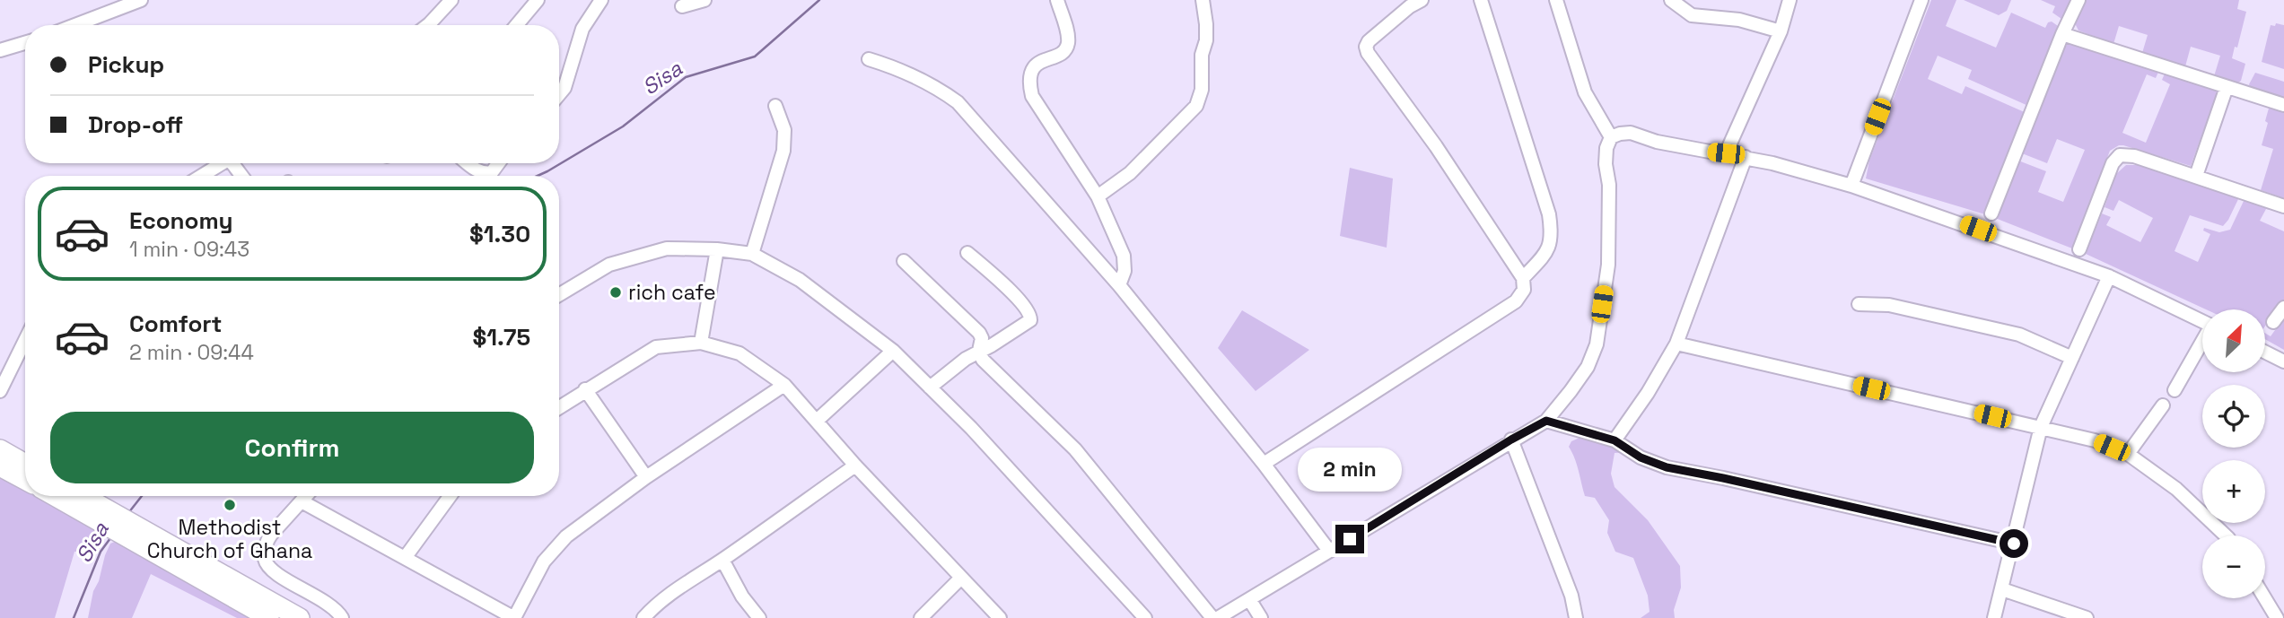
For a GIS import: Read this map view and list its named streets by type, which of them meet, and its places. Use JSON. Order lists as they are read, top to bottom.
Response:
{
  "water": ["Sisa"],
  "places": ["rich cafe", "Methodist Church of Ghana"],
  "north": "top right",
  "page": {
    "banner": ["Pickup", "Drop-off"],
    "list": [
      {
        "name": "Economy",
        "note": "1 min · 09:43",
        "value": "$1.30"
      },
      {
        "name": "Comfort",
        "note": "2 min · 09:44",
        "value": "$1.75"
      }
    ],
    "map_buttons": ["+", "−"],
    "buttons": "Confirm",
    "bubble": "2 min"
  }
}
